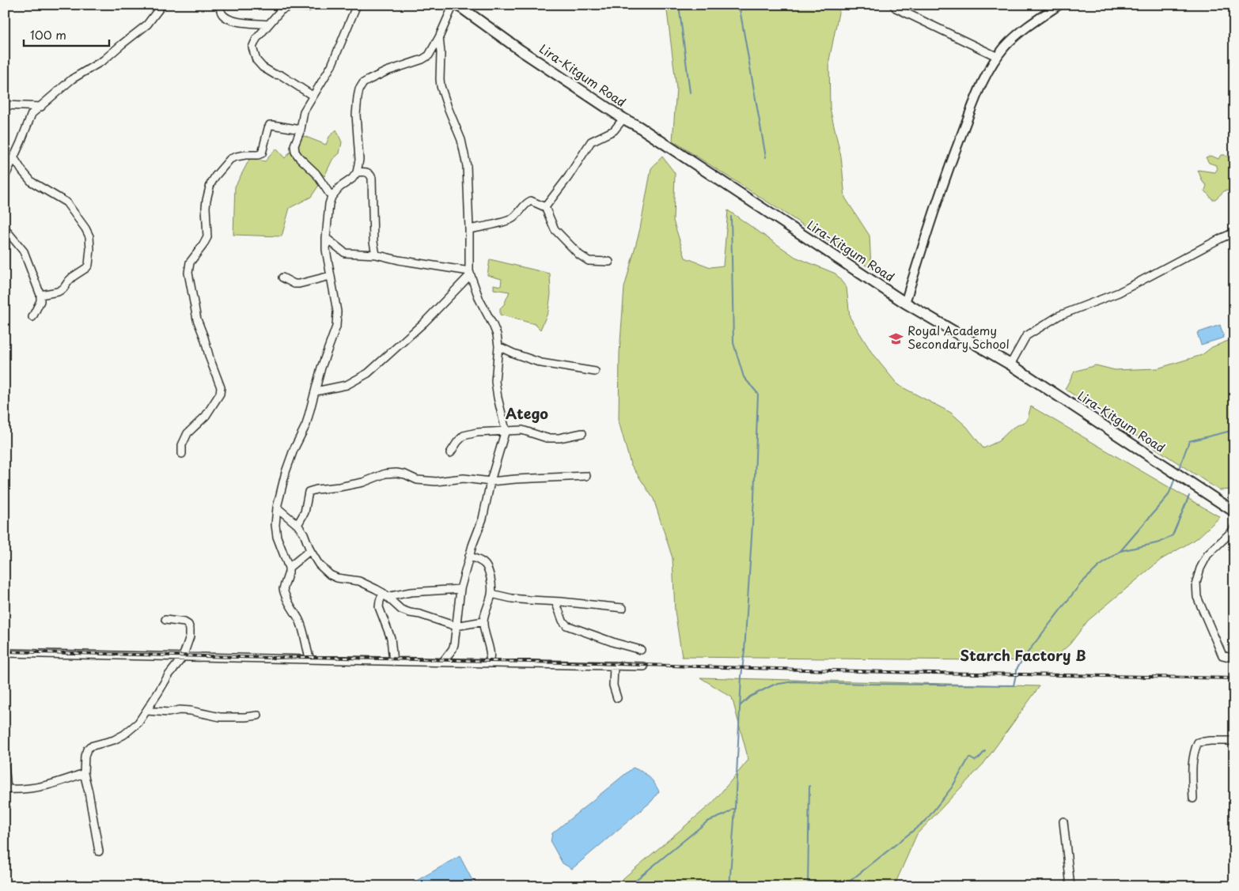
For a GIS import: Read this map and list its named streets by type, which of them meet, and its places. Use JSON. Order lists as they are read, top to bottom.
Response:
{
  "streets": {
    "main road": ["Lira-Kitgum Road"]
  },
  "districts": ["Atego", "Starch Factory B"],
  "places": {
    "school or university": ["Royal Academy Secondary School"]
  },
  "scale_bar": "100 m"
}
